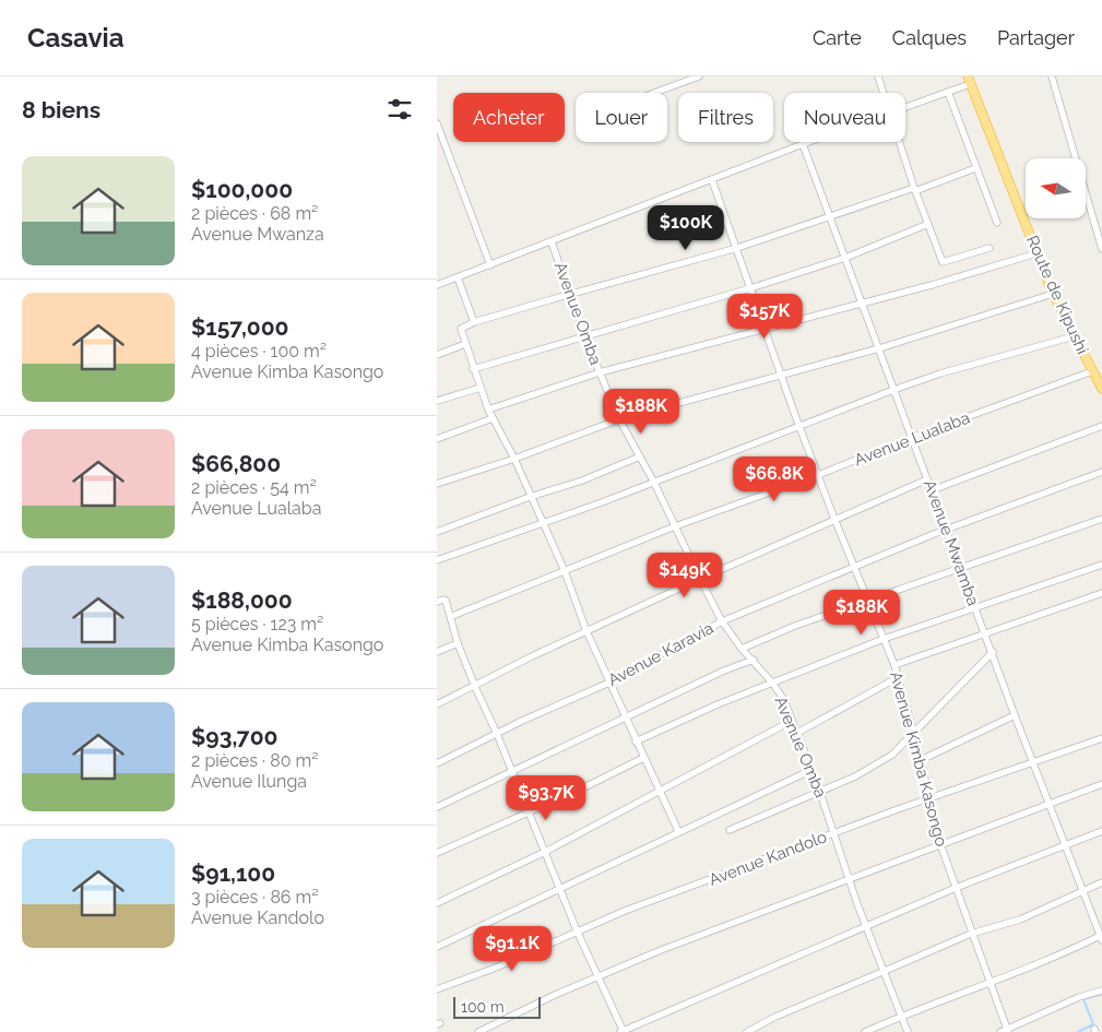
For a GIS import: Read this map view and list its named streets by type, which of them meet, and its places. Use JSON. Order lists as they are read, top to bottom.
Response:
{
  "streets": {
    "highway": ["Route de Kipushi"],
    "street": [
      "Avenue Omba",
      "Avenue Lualaba",
      "Avenue Mwamba",
      "Avenue Karavia",
      "Avenue Kimba Kasongo",
      "Avenue Kandolo"
    ]
  },
  "crossings": [
    ["Route de Kipushi", "Avenue Lualaba"],
    ["Avenue Omba", "Avenue Lualaba"],
    ["Avenue Omba", "Avenue Karavia"],
    ["Avenue Omba", "Avenue Kandolo"],
    ["Avenue Lualaba", "Avenue Mwamba"],
    ["Avenue Lualaba", "Avenue Kimba Kasongo"],
    ["Avenue Mwamba", "Avenue Karavia"],
    ["Avenue Mwamba", "Avenue Kandolo"],
    ["Avenue Karavia", "Avenue Kimba Kasongo"],
    ["Avenue Kimba Kasongo", "Avenue Kandolo"]
  ],
  "scale_bar": "100 m",
  "north": "left",
  "page": {
    "header": "Casavia",
    "nav": ["Carte", "Calques", "Partager"],
    "heading": "8 biens",
    "chip": [
      "Acheter",
      "Louer",
      "Filtres",
      "Nouveau"
    ],
    "list": [
      {
        "name": "$100,000",
        "note": "2 pièces · 68 m² · Avenue Mwanza"
      },
      {
        "name": "$157,000",
        "note": "4 pièces · 100 m² · Avenue Kimba Kasongo"
      },
      {
        "name": "$66,800",
        "note": "2 pièces · 54 m² · Avenue Lualaba"
      },
      {
        "name": "$188,000",
        "note": "5 pièces · 123 m² · Avenue Kimba Kasongo"
      },
      {
        "name": "$93,700",
        "note": "2 pièces · 80 m² · Avenue Ilunga"
      },
      {
        "name": "$91,100",
        "note": "3 pièces · 86 m² · Avenue Kandolo"
      }
    ],
    "price": [
      "$100K",
      "$157K",
      "$188K",
      "$66.8K",
      "$149K",
      "$188K",
      "$93.7K",
      "$91.1K"
    ],
    "scale": "100 m"
  }
}
